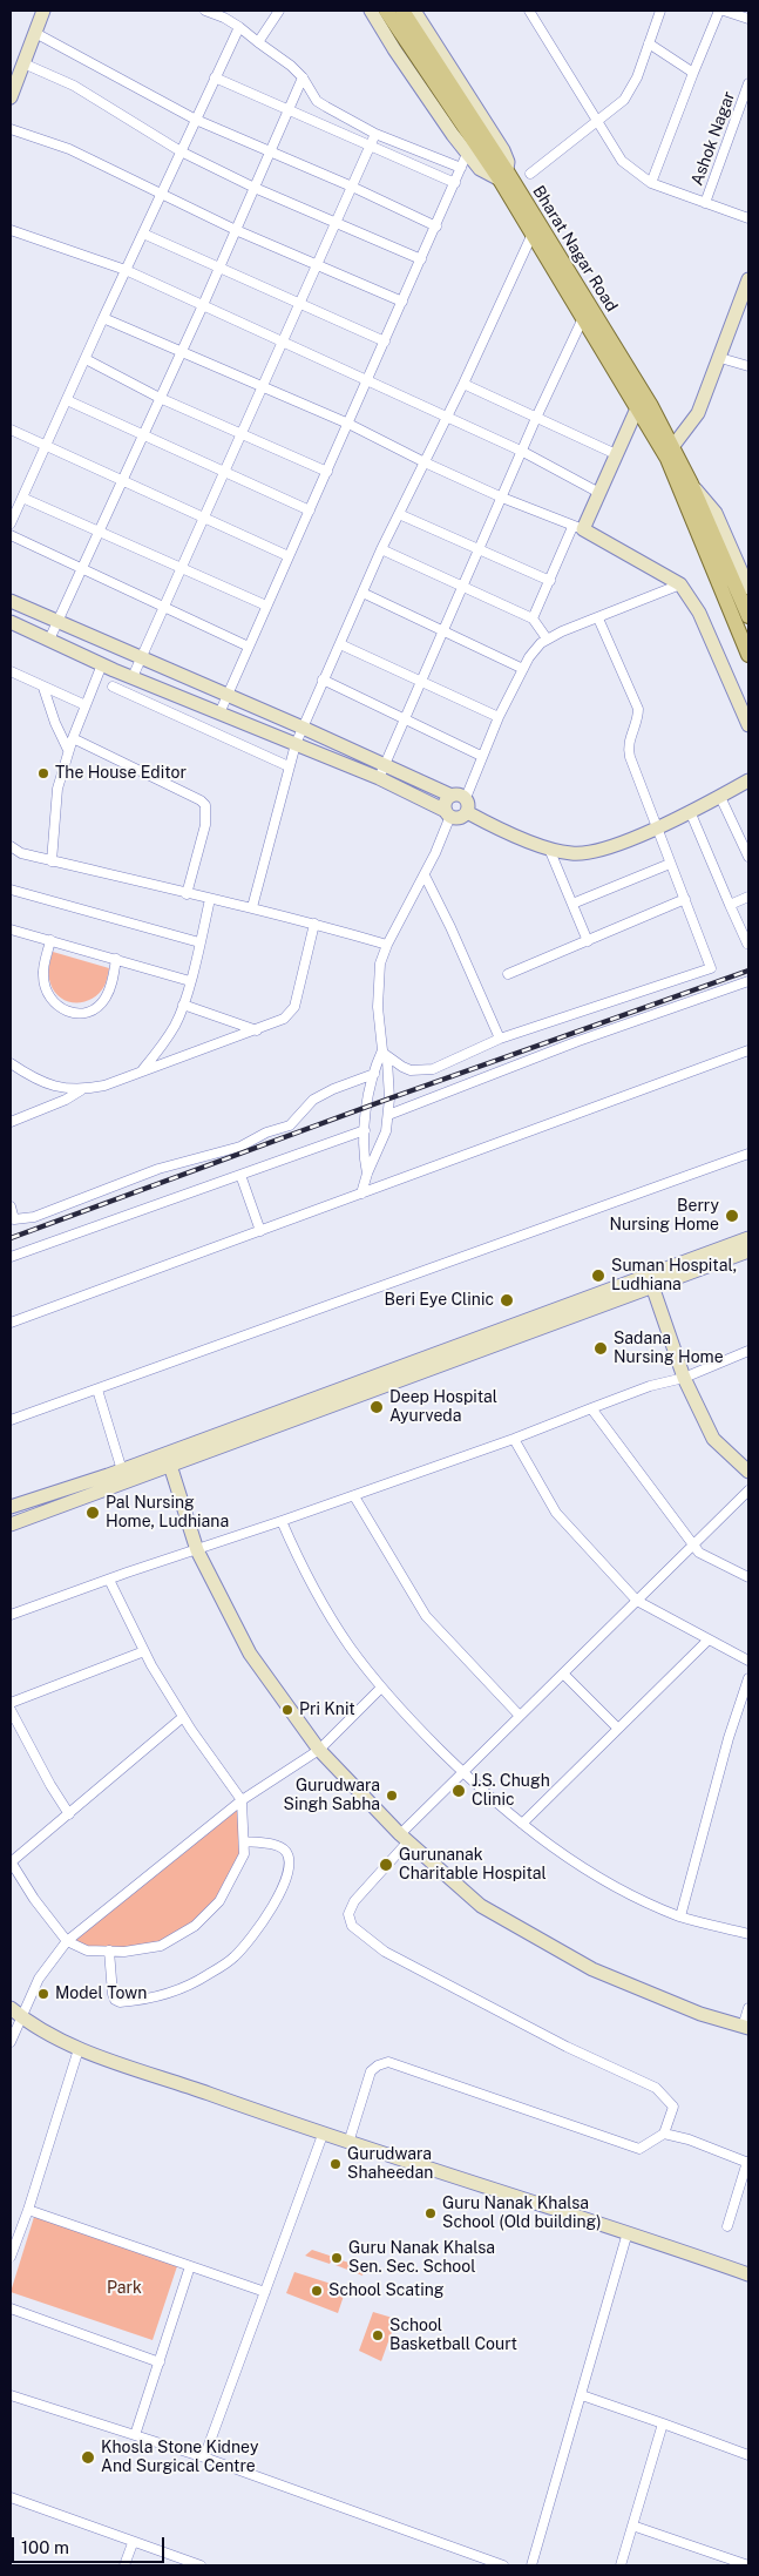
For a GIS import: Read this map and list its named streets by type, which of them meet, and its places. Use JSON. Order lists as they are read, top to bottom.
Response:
{
  "streets": {
    "main road": ["Bharat Nagar Road"],
    "street": ["Ashok Nagar"]
  },
  "parks": ["Park"],
  "places": [
    "The House Editor",
    "Berry Nursing Home",
    "Suman Hospital, Ludhiana",
    "Beri Eye Clinic",
    "Sadana Nursing Home",
    "Deep Hospital Ayurveda",
    "Pal Nursing Home, Ludhiana",
    "Pri Knit",
    "J.S. Chugh Clinic",
    "Gurudwara Singh Sabha",
    "Gurunanak Charitable Hospital",
    "Model Town",
    "Gurudwara Shaheedan",
    "Guru Nanak Khalsa School (Old building)",
    "Guru Nanak Khalsa Sen. Sec. School",
    "School Scating",
    "School Basketball Court",
    "Khosla Stone Kidney And Surgical Centre"
  ],
  "scale_bar": "100 m"
}
